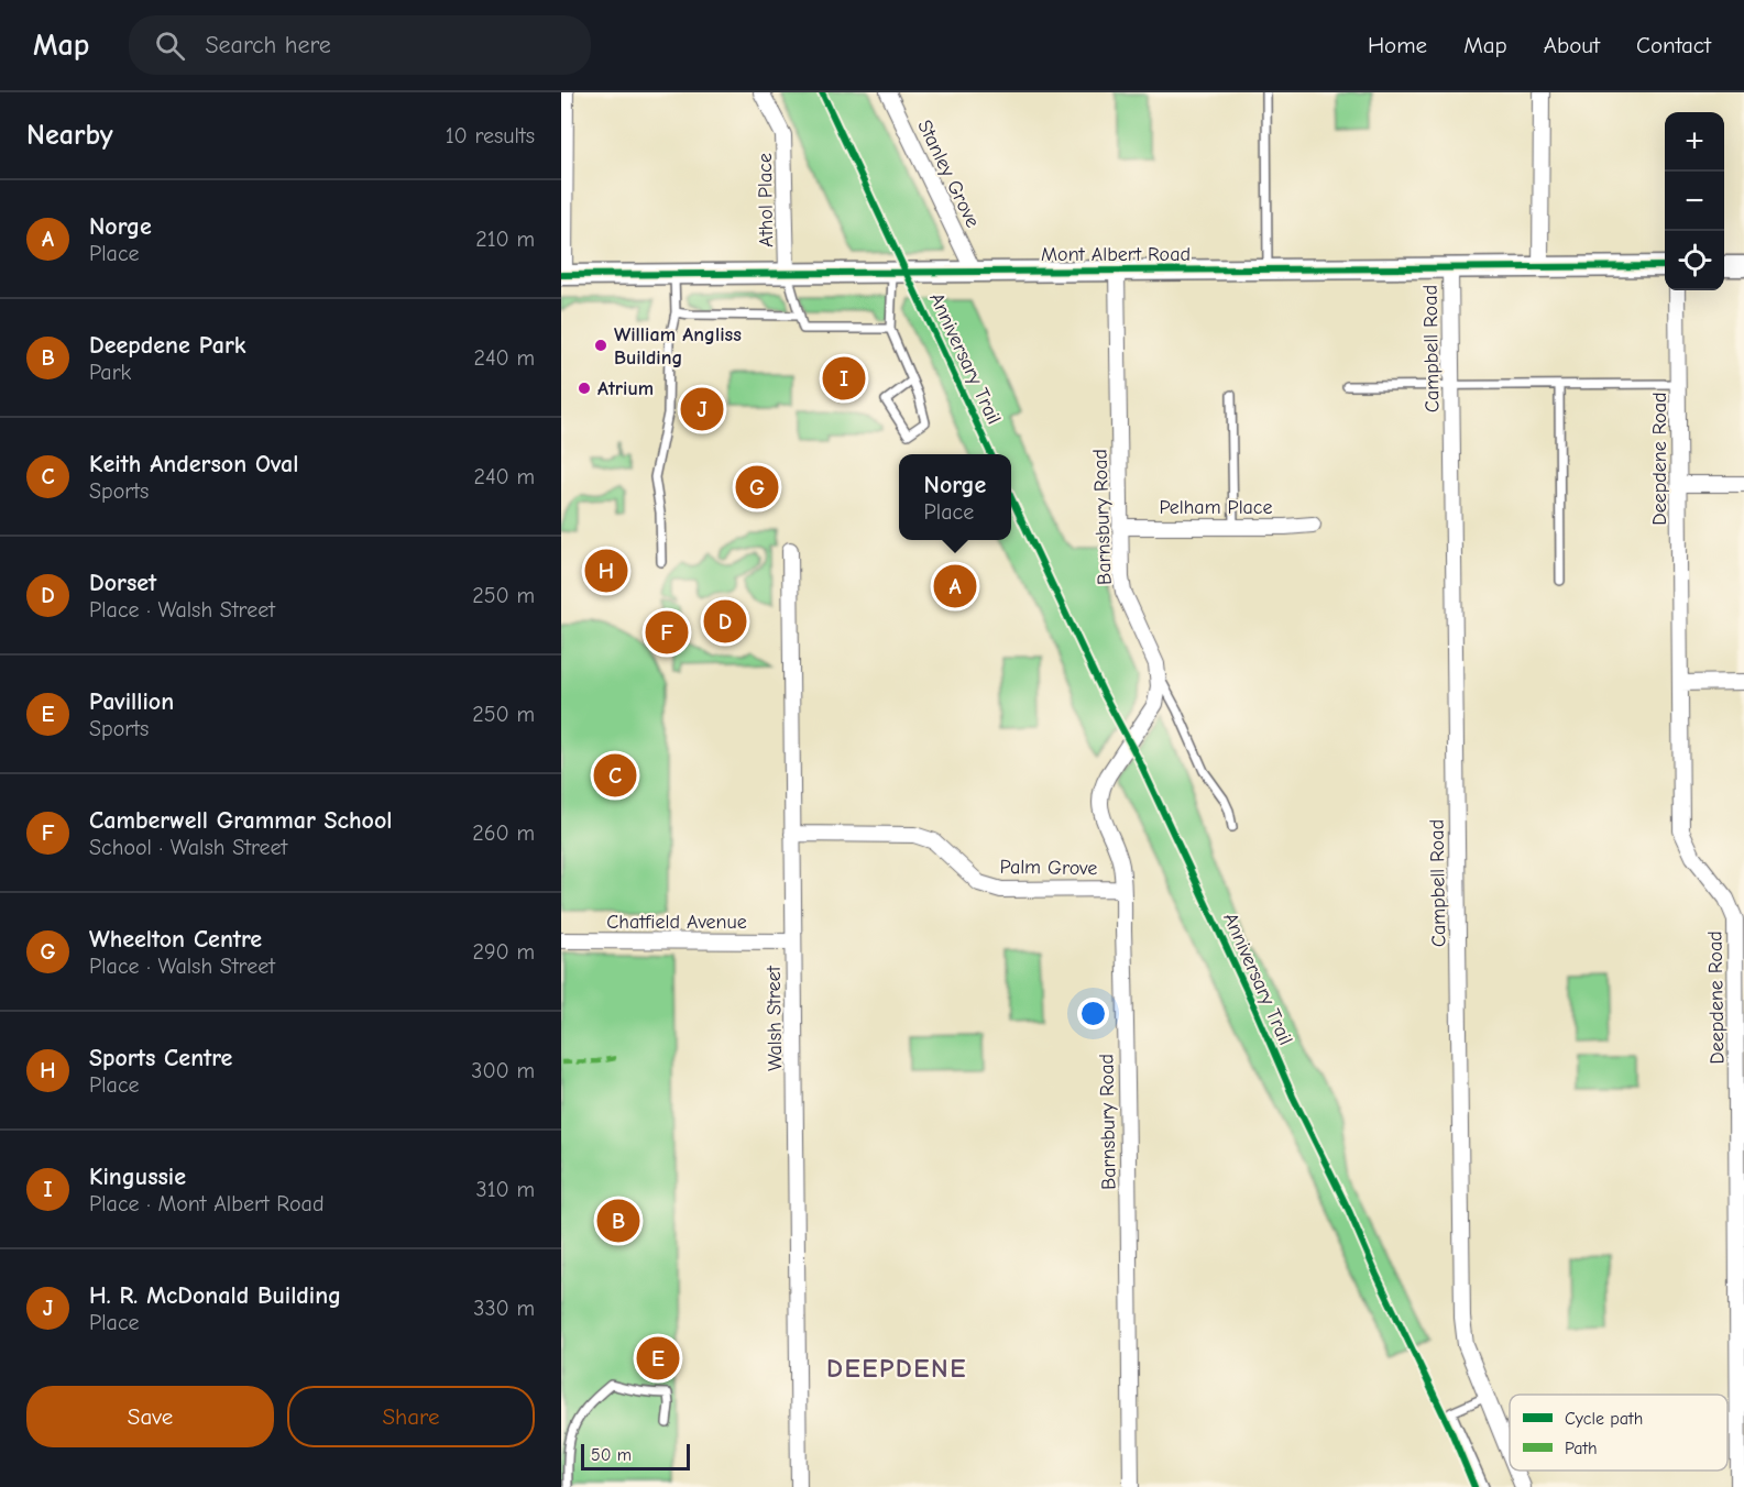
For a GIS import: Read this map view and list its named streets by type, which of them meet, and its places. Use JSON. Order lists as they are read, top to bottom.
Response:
{
  "streets": {
    "main road": ["Mont Albert Road"],
    "street": [
      "Stanley Grove",
      "Athol Place",
      "Campbell Road",
      "Deepdene Road",
      "Pelham Place",
      "Barnsbury Road",
      "Palm Grove",
      "Chatfield Avenue",
      "Walsh Street"
    ],
    "cycle path": ["Anniversary Trail"]
  },
  "crossings": [
    ["Stanley Grove", "Mont Albert Road"],
    ["Athol Place", "Mont Albert Road"],
    ["Mont Albert Road", "Campbell Road"],
    ["Mont Albert Road", "Barnsbury Road"],
    ["Pelham Place", "Barnsbury Road"],
    ["Barnsbury Road", "Palm Grove"],
    ["Palm Grove", "Walsh Street"],
    ["Chatfield Avenue", "Walsh Street"]
  ],
  "districts": ["DEEPDENE"],
  "places": ["William Angliss Building", "Atrium"],
  "legend": ["Cycle path", "Path"],
  "scale_bar": "50 m",
  "page": {
    "header": "Map",
    "search": "Search here",
    "nav": [
      "Home",
      "Map",
      "About",
      "Contact"
    ],
    "heading": ["Nearby", "10 results"],
    "map_buttons": ["+", "−"],
    "list": [
      {
        "mark": "A",
        "name": "Norge",
        "note": "Place",
        "value": "210 m"
      },
      {
        "mark": "B",
        "name": "Deepdene Park",
        "note": "Park",
        "value": "240 m"
      },
      {
        "mark": "C",
        "name": "Keith Anderson Oval",
        "note": "Sports",
        "value": "240 m"
      },
      {
        "mark": "D",
        "name": "Dorset",
        "note": "Place · Walsh Street",
        "value": "250 m"
      },
      {
        "mark": "E",
        "name": "Pavillion",
        "note": "Sports",
        "value": "250 m"
      },
      {
        "mark": "F",
        "name": "Camberwell Grammar School",
        "note": "School · Walsh Street",
        "value": "260 m"
      },
      {
        "mark": "G",
        "name": "Wheelton Centre",
        "note": "Place · Walsh Street",
        "value": "290 m"
      },
      {
        "mark": "H",
        "name": "Sports Centre",
        "note": "Place",
        "value": "300 m"
      },
      {
        "mark": "I",
        "name": "Kingussie",
        "note": "Place · Mont Albert Road",
        "value": "310 m"
      },
      {
        "mark": "J",
        "name": "H. R. McDonald Building",
        "note": "Place",
        "value": "330 m"
      }
    ],
    "pins": [
      "I",
      "J",
      "G",
      "H",
      "A",
      "D",
      "F",
      "C",
      "B",
      "E"
    ],
    "popup": ["Norge", "Place"],
    "buttons": ["Save", "Share"],
    "scale": "50 m"
  }
}
